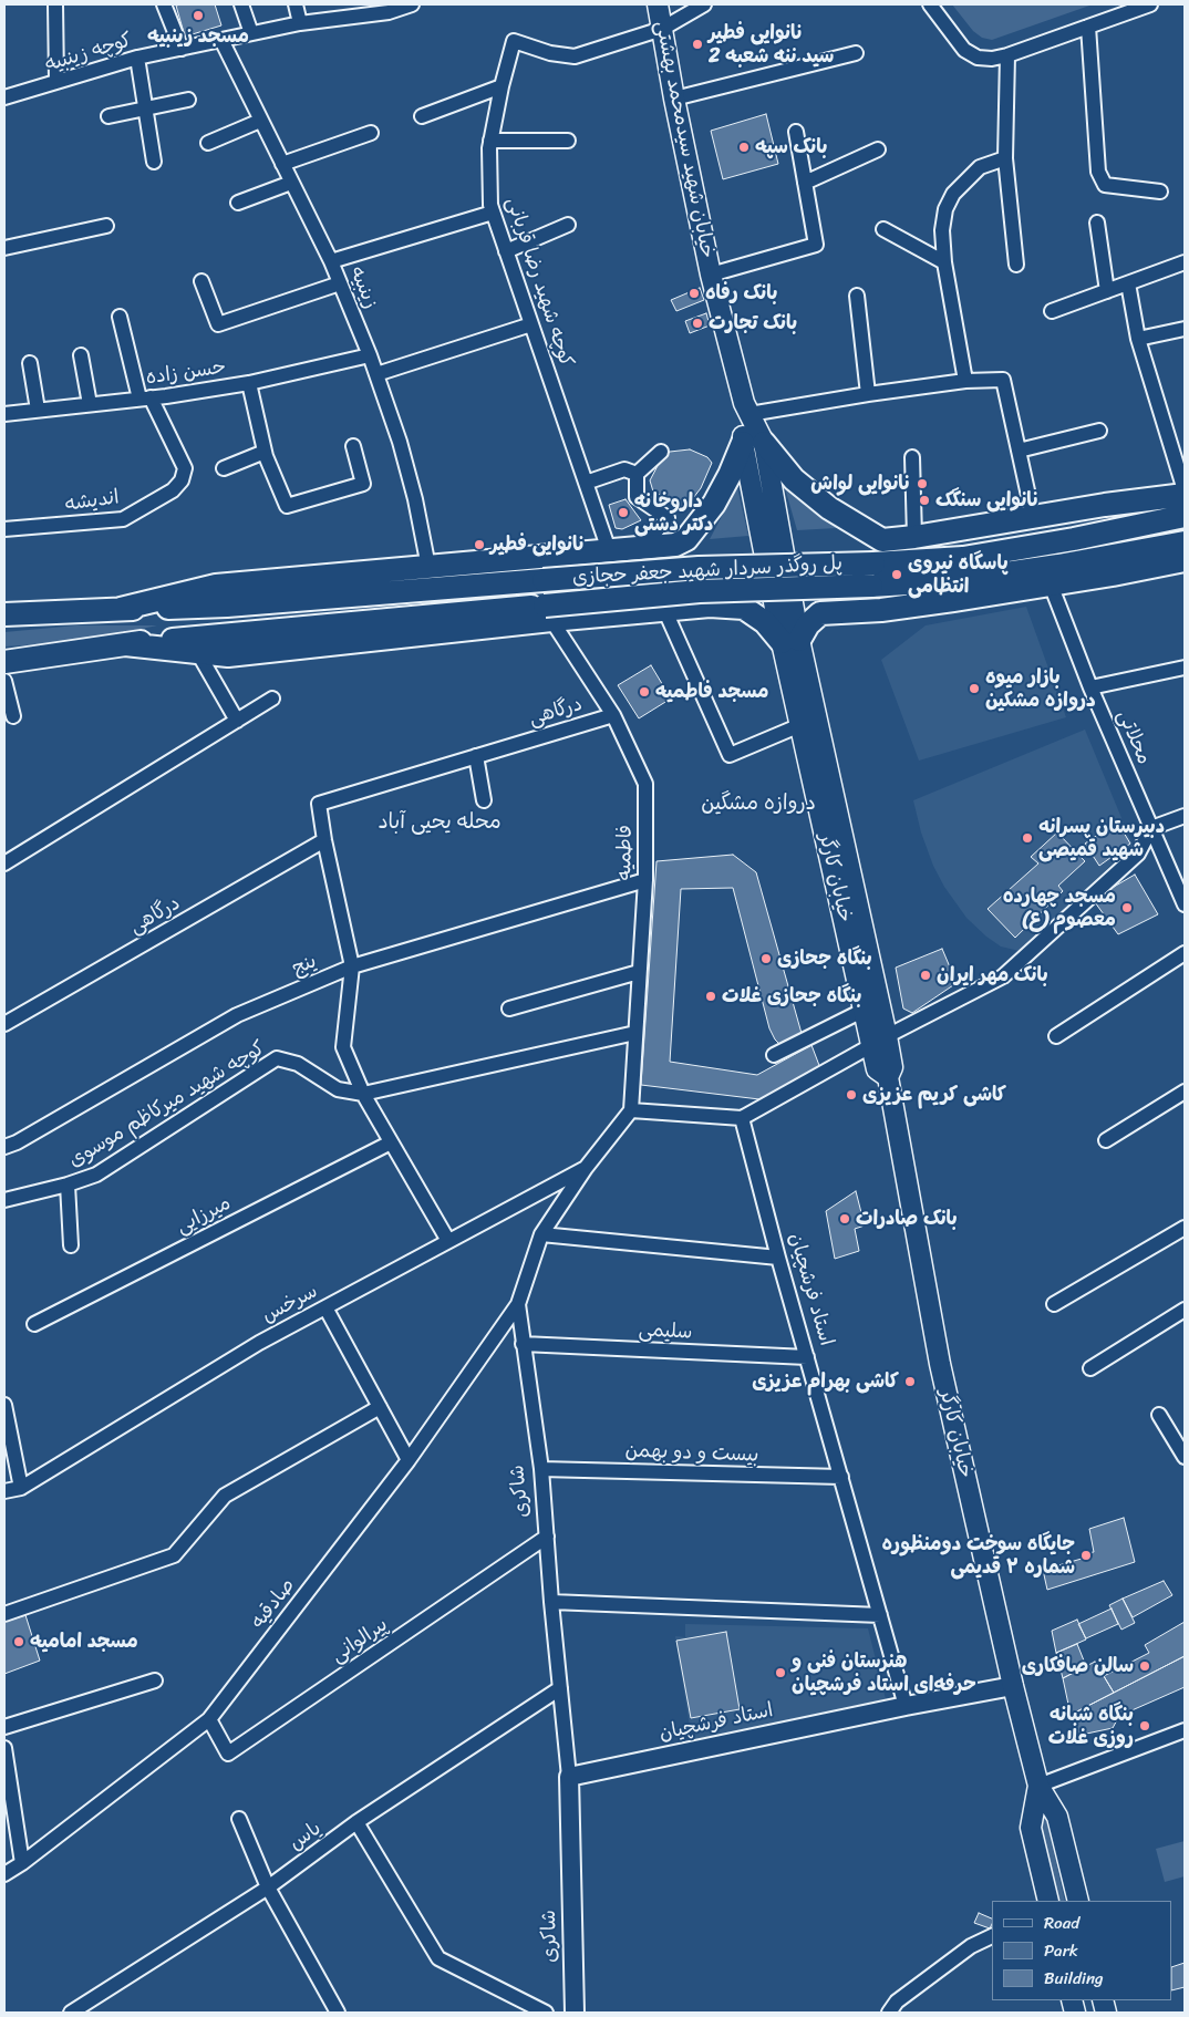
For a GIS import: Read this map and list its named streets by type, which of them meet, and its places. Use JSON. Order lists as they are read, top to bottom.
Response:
{
  "streets": {
    "main road": ["خیابان شهید سیدمحمد بهشتی", "پل روگذر سردار شهید جعفر حجازی", "خیابان کارگر"],
    "street": [
      "کوچه زینبیه",
      "کوچه شهید رضا قربانی",
      "زینبیه",
      "حسن زاده",
      "اندیشه",
      "درگاهی",
      "محلاتی",
      "فاطمیه",
      "ینج",
      "کوچه شهید میرکاظم موسوی",
      "میرزایی",
      "استاد فرشچیان",
      "سرخس",
      "سلیمی",
      "بیست و دو بهمن",
      "شاکری",
      "صادقیه",
      "پیرالوانی",
      "یاس"
    ]
  },
  "crossings": [
    ["کوچه زینبیه", "زینبیه"],
    ["خیابان شهید سیدمحمد بهشتی", "کوچه شهید رضا قربانی"],
    ["خیابان شهید سیدمحمد بهشتی", "خیابان کارگر"],
    ["زینبیه", "حسن زاده"],
    ["حسن زاده", "اندیشه"],
    ["پل روگذر سردار شهید جعفر حجازی", "فاطمیه"],
    ["درگاهی", "فاطمیه"],
    ["فاطمیه", "ینج"],
    ["فاطمیه", "کوچه شهید میرکاظم موسوی"],
    ["فاطمیه", "شاکری"],
    ["خیابان کارگر", "استاد فرشچیان"],
    ["استاد فرشچیان", "سلیمی"],
    ["استاد فرشچیان", "بیست و دو بهمن"],
    ["استاد فرشچیان", "شاکری"],
    ["سرخس", "شاکری"],
    ["سلیمی", "شاکری"],
    ["بیست و دو بهمن", "شاکری"],
    ["شاکری", "صادقیه"],
    ["شاکری", "پیرالوانی"],
    ["شاکری", "یاس"],
    ["صادقیه", "پیرالوانی"]
  ],
  "districts": ["دروازه مشگین", "محله یحیی آباد"],
  "places": [
    "مسجد زینبیه",
    "نانوایی فطیر سید ننه شعبه 2",
    "بانک سپه",
    "بانک رفاه",
    "بانک تجارت",
    "نانوایی لواش",
    "نانوایی سنگک",
    "داروخانه دکتر دشتی",
    "نانوایی فطیر",
    "پاسگاه نیروی انتظامی",
    "بازار میوه دروازه مشکین",
    "مسجد فاطمیه",
    "دبیرستان پسرانه شهید قمیصی",
    "مسجد چهارده معصوم (ع)",
    "بنگاه جحازی",
    "بانک مهر ایران",
    "بنگاه جحازی غلات",
    "کاشی کریم عزیزی",
    "بانک صادرات",
    "کاشی بهرام عزیزی",
    "جایگاه سوخت دومنظوره شماره ۲ قدیمی",
    "مسجد امامیه",
    "سالن صافكارى",
    "هنرستان فنی و حرفه‌ای استاد فرشچیان",
    "بنگاه شبانه روزی غلات"
  ],
  "legend": ["Road", "Park", "Building"]
}
